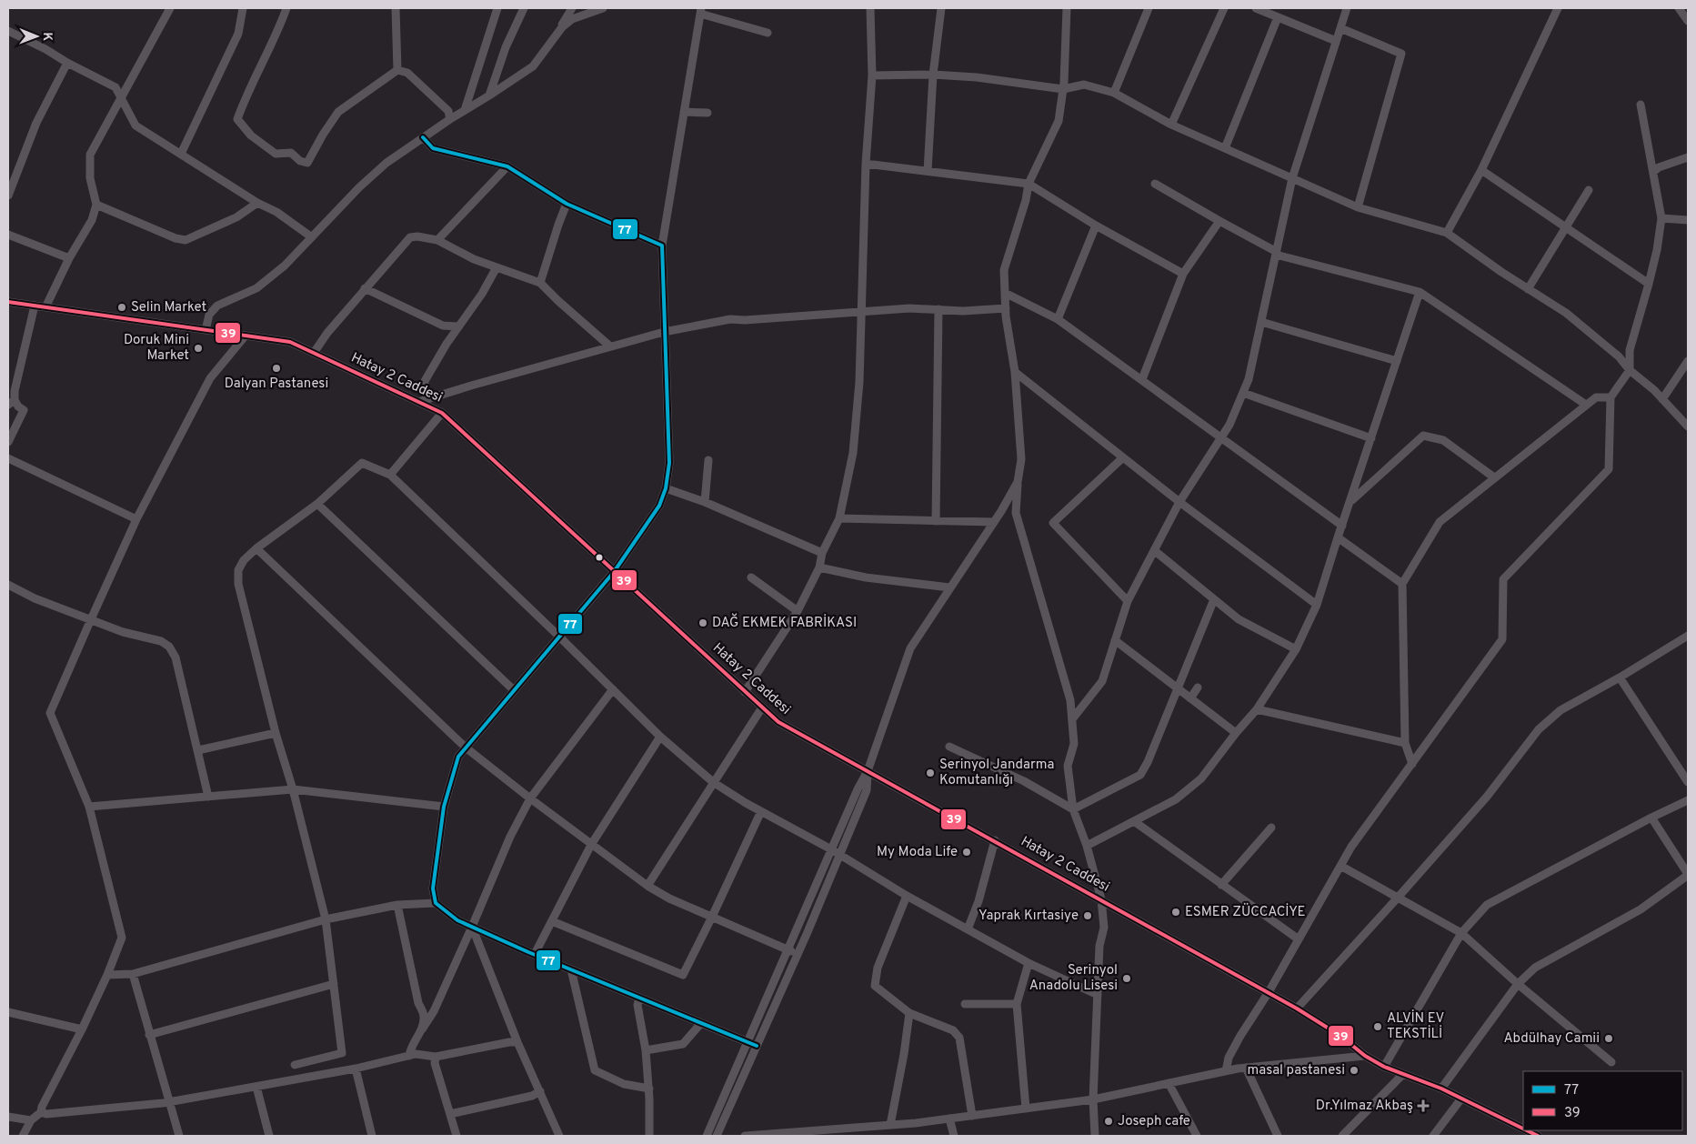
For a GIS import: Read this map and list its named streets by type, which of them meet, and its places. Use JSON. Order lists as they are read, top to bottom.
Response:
{
  "streets": {
    "street": ["Hatay 2 Caddesi"]
  },
  "places": {
    "other": [
      "Selin Market",
      "Doruk Mini Market",
      "Dalyan Pastanesi",
      "DAĞ EKMEK FABRİKASI",
      "Serinyol Jandarma Komutanlığı",
      "My Moda Life",
      "ESMER ZÜCCACİYE",
      "Yaprak Kırtasiye",
      "Serinyol Anadolu Lisesi",
      "ALVİN EV TEKSTİLİ",
      "Abdülhay Camii",
      "masal pastanesi",
      "Joseph cafe"
    ],
    "health": ["Dr.Yılmaz Akbaş"]
  },
  "lines": ["transit line 77", "transit line 39"],
  "legend": ["77", "39"],
  "north": "right"
}
